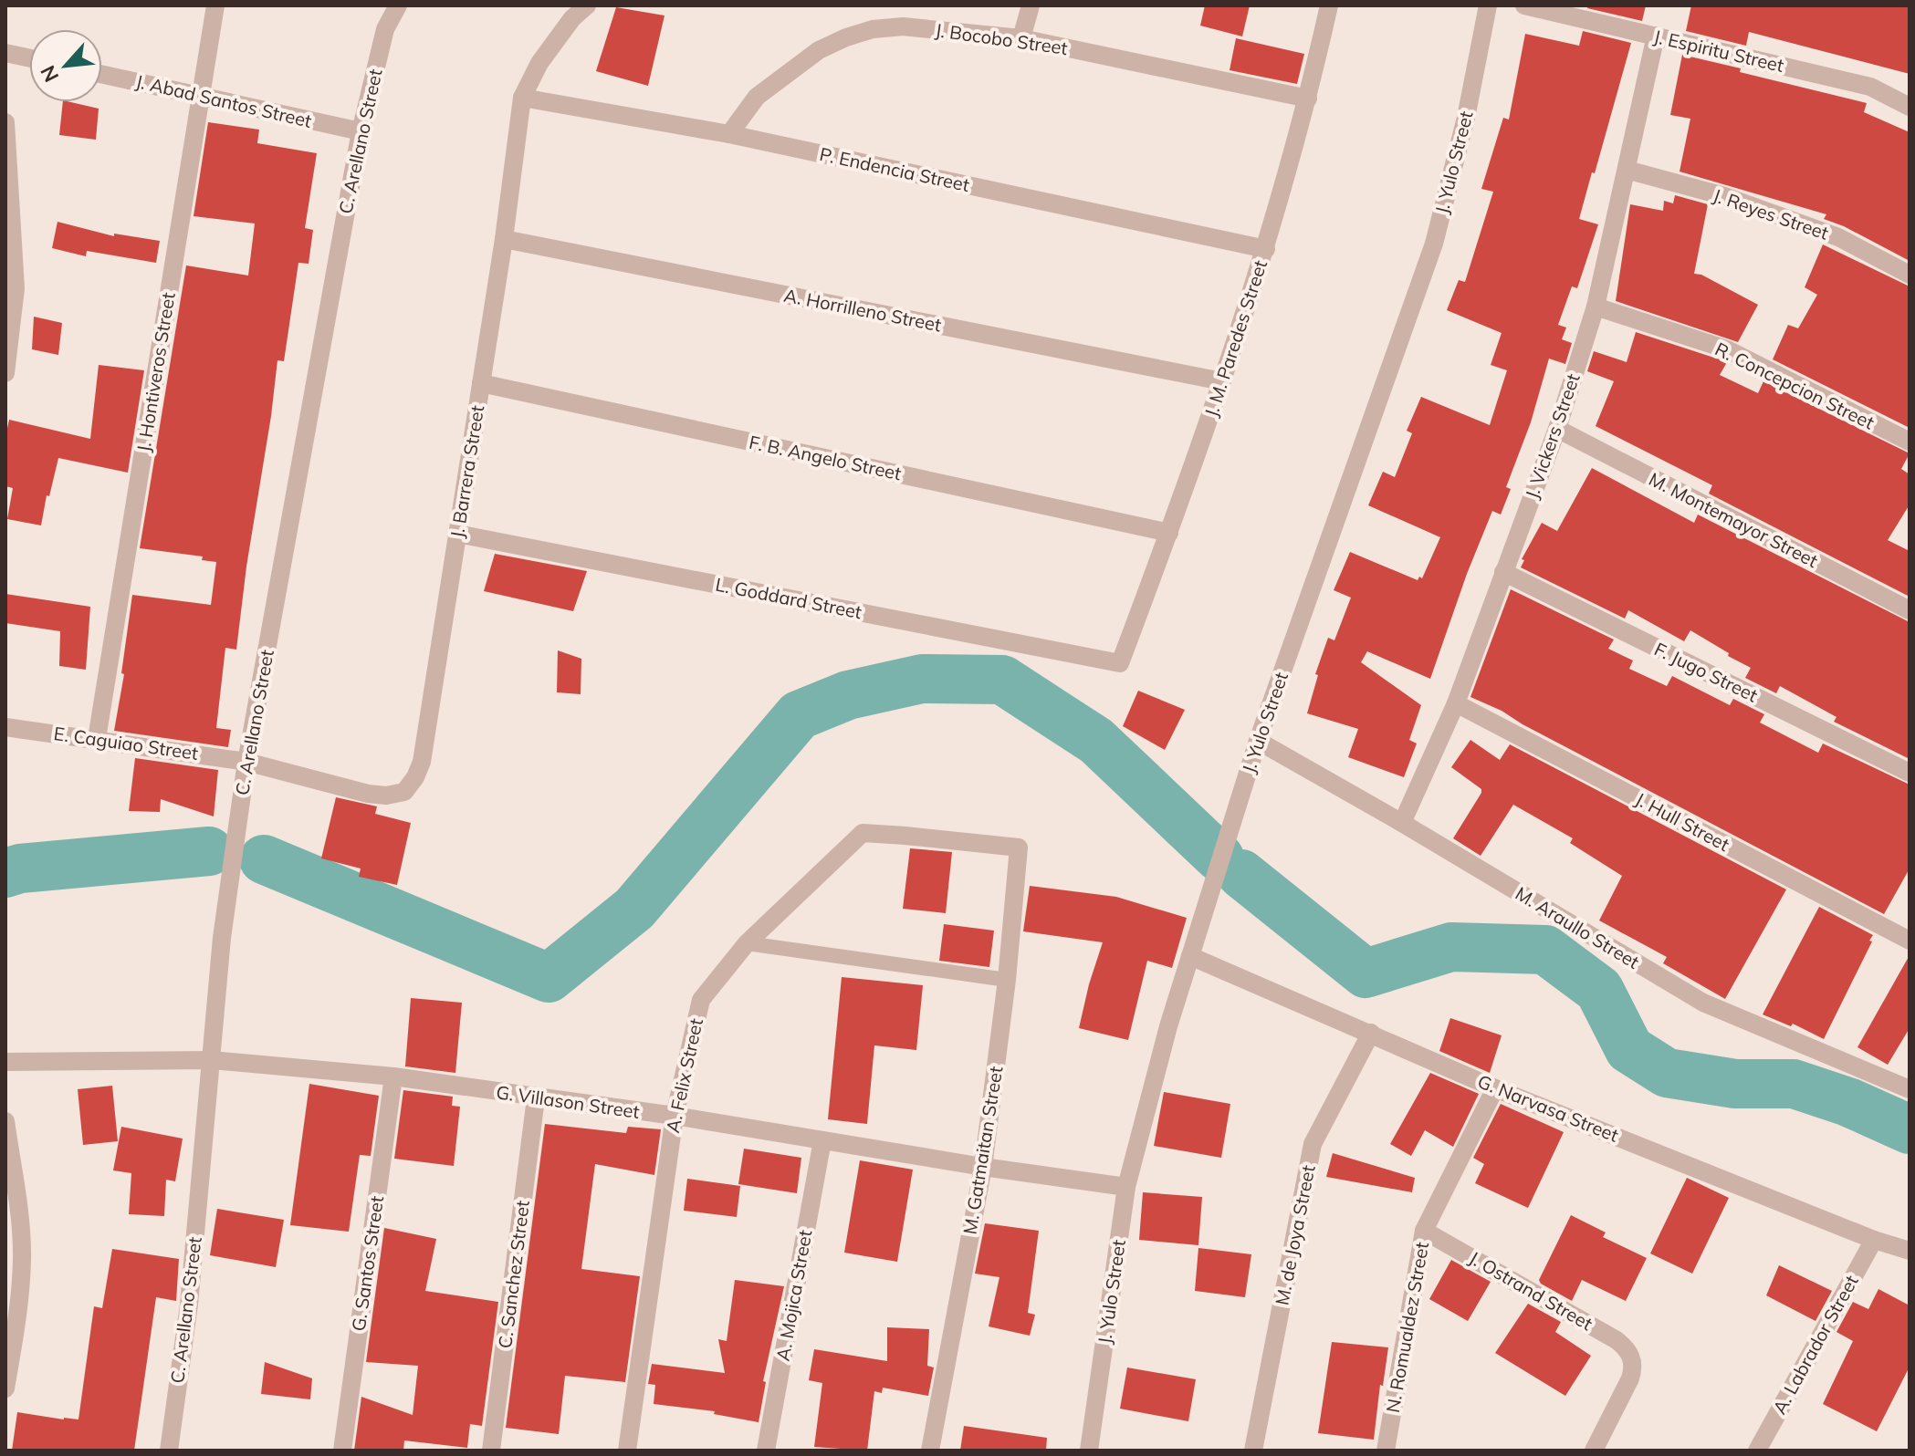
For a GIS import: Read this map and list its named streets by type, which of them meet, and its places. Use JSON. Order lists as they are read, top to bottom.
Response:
{
  "streets": {
    "street": [
      "J. Bocobo Street",
      "J. Espiritu Street",
      "J. Abad Santos Street",
      "C. Arellano Street",
      "J. Yulo Street",
      "P. Endencia Street",
      "J. Reyes Street",
      "A. Horrilleno Street",
      "J. M. Paredes Street",
      "J. Hontiveros Street",
      "R. Concepcion Street",
      "J. Vickers Street",
      "F. B. Angelo Street",
      "J. Barrera Street",
      "M. Montemayor Street",
      "L. Goddard Street",
      "F. Jugo Street",
      "E. Caguiao Street",
      "J. Hull Street",
      "M. Araullo Street",
      "A. Felix Street",
      "G. Villason Street",
      "G. Narvasa Street",
      "M. Gatmaitan Street",
      "M. de Joya Street",
      "G. Santos Street",
      "C. Sanchez Street",
      "J. Ostrand Street",
      "A. Mojica Street",
      "N. Romualdez Street",
      "A. Labrador Street"
    ]
  },
  "crossings": [
    ["J. Bocobo Street", "P. Endencia Street"],
    ["J. Bocobo Street", "J. M. Paredes Street"],
    ["J. Espiritu Street", "J. Vickers Street"],
    ["J. Abad Santos Street", "C. Arellano Street"],
    ["J. Abad Santos Street", "J. Hontiveros Street"],
    ["C. Arellano Street", "J. Barrera Street"],
    ["C. Arellano Street", "E. Caguiao Street"],
    ["C. Arellano Street", "G. Villason Street"],
    ["J. Yulo Street", "M. Araullo Street"],
    ["J. Yulo Street", "G. Villason Street"],
    ["J. Yulo Street", "G. Narvasa Street"],
    ["P. Endencia Street", "J. M. Paredes Street"],
    ["P. Endencia Street", "J. Barrera Street"],
    ["J. Reyes Street", "J. Vickers Street"],
    ["A. Horrilleno Street", "J. M. Paredes Street"],
    ["A. Horrilleno Street", "J. Barrera Street"],
    ["J. M. Paredes Street", "F. B. Angelo Street"],
    ["J. M. Paredes Street", "L. Goddard Street"],
    ["J. Hontiveros Street", "E. Caguiao Street"],
    ["R. Concepcion Street", "J. Vickers Street"],
    ["J. Vickers Street", "M. Montemayor Street"],
    ["J. Vickers Street", "F. Jugo Street"],
    ["J. Vickers Street", "J. Hull Street"],
    ["J. Vickers Street", "M. Araullo Street"],
    ["F. B. Angelo Street", "J. Barrera Street"],
    ["J. Barrera Street", "L. Goddard Street"],
    ["J. Barrera Street", "E. Caguiao Street"],
    ["A. Felix Street", "G. Villason Street"],
    ["A. Felix Street", "M. Gatmaitan Street"],
    ["G. Villason Street", "M. Gatmaitan Street"],
    ["G. Villason Street", "G. Santos Street"],
    ["G. Villason Street", "C. Sanchez Street"],
    ["G. Villason Street", "A. Mojica Street"],
    ["G. Narvasa Street", "M. de Joya Street"],
    ["G. Narvasa Street", "N. Romualdez Street"],
    ["G. Narvasa Street", "A. Labrador Street"],
    ["J. Ostrand Street", "N. Romualdez Street"]
  ],
  "north": "bottom left"
}
